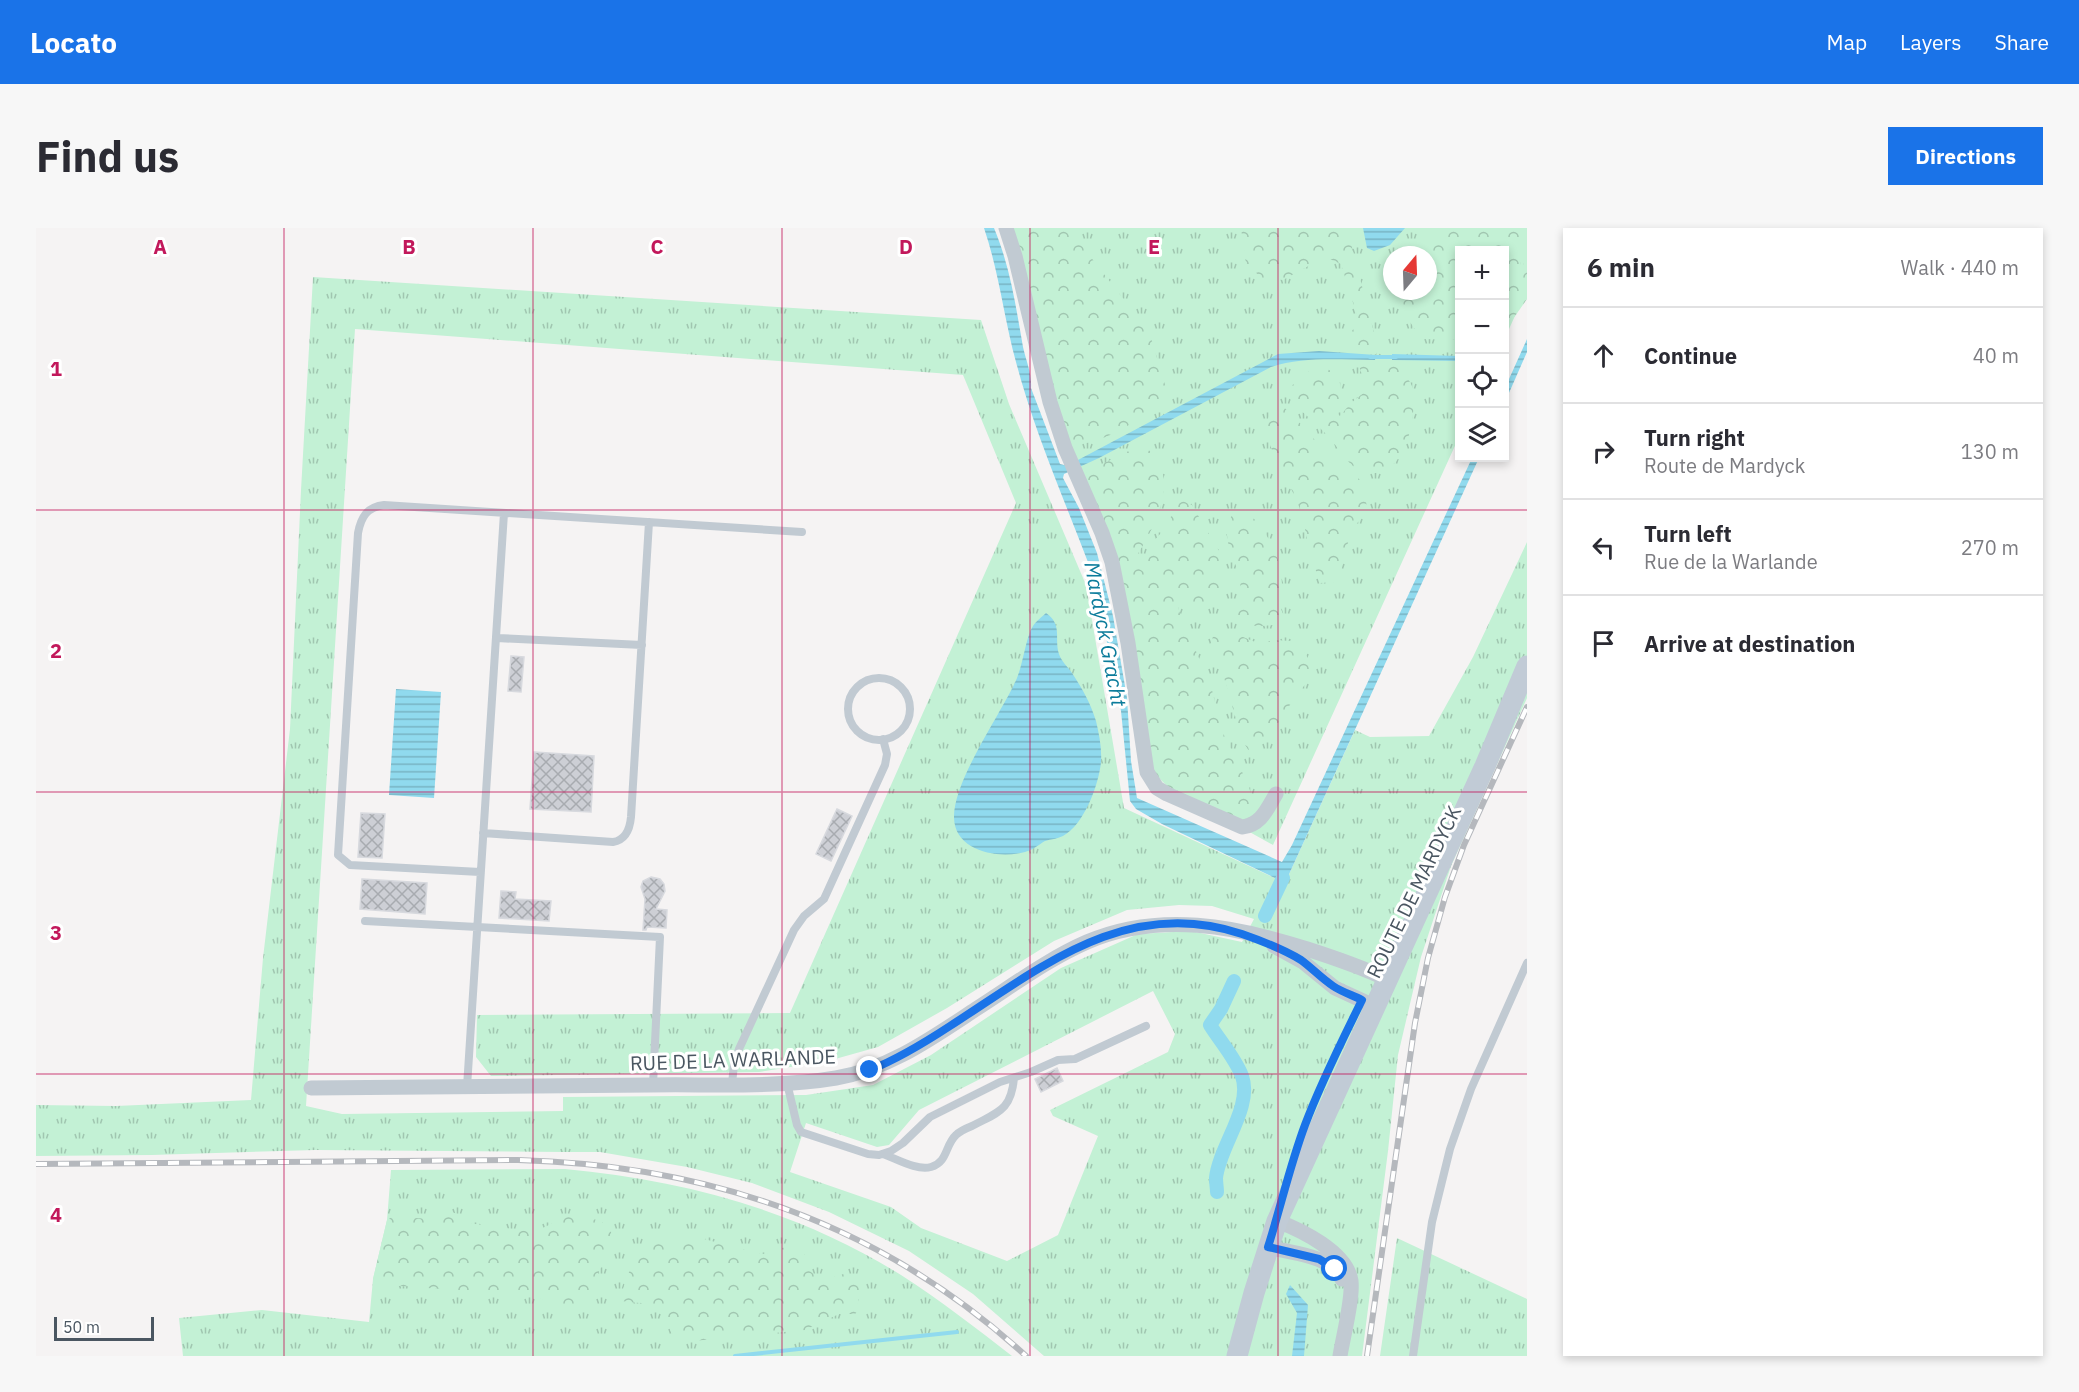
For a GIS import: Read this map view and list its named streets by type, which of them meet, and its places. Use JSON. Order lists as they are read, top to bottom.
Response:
{
  "streets": {
    "main road": ["ROUTE DE MARDYCK"],
    "street": ["RUE DE LA WARLANDE"]
  },
  "crossings": [
    ["ROUTE DE MARDYCK", "RUE DE LA WARLANDE"]
  ],
  "water": ["Mardyck Gracht"],
  "scale_bar": "50 m",
  "north": "top",
  "page": {
    "header": "Locato",
    "nav": ["Map", "Layers", "Share"],
    "buttons": "Directions",
    "title": "Find us",
    "heading": ["6 min", "Walk · 440 m"],
    "map_buttons": ["+", "−"],
    "list": [
      ["Continue", "40 m"],
      ["Turn right", "Route de Mardyck", "130 m"],
      ["Turn left", "Rue de la Warlande", "270 m"],
      "Arrive at destination"
    ],
    "scale": "50 m"
  },
  "grid": {
    "columns": [
      "A",
      "B",
      "C",
      "D",
      "E"
    ],
    "rows": [
      "1",
      "2",
      "3",
      "4"
    ]
  }
}
